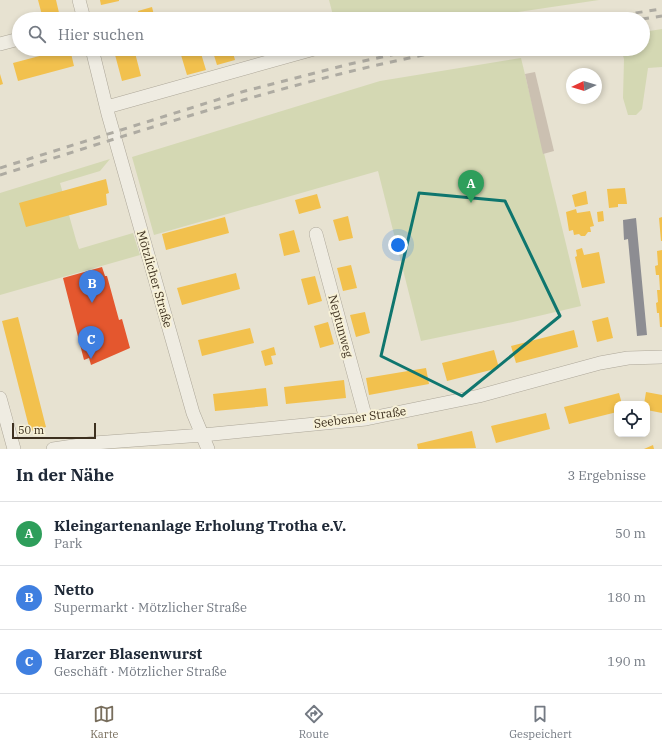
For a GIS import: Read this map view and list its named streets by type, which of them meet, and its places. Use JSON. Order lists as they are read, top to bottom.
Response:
{
  "streets": {
    "street": ["Mötzlicher Straße", "Neptunweg", "Seebener Straße"]
  },
  "crossings": [
    ["Mötzlicher Straße", "Seebener Straße"],
    ["Neptunweg", "Seebener Straße"]
  ],
  "scale_bar": "50 m",
  "north": "left",
  "page": {
    "search": "Hier suchen",
    "pins": ["A", "B", "C"],
    "scale": "50 m",
    "heading": ["In der Nähe", "3 Ergebnisse"],
    "list": [
      {
        "mark": "A",
        "name": "Kleingartenanlage Erholung Trotha e.V.",
        "note": "Park",
        "value": "50 m"
      },
      {
        "mark": "B",
        "name": "Netto",
        "note": "Supermarkt · Mötzlicher Straße",
        "value": "180 m"
      },
      {
        "mark": "C",
        "name": "Harzer Blasenwurst",
        "note": "Geschäft · Mötzlicher Straße",
        "value": "190 m"
      }
    ],
    "nav": ["Karte", "Route", "Gespeichert"]
  }
}
